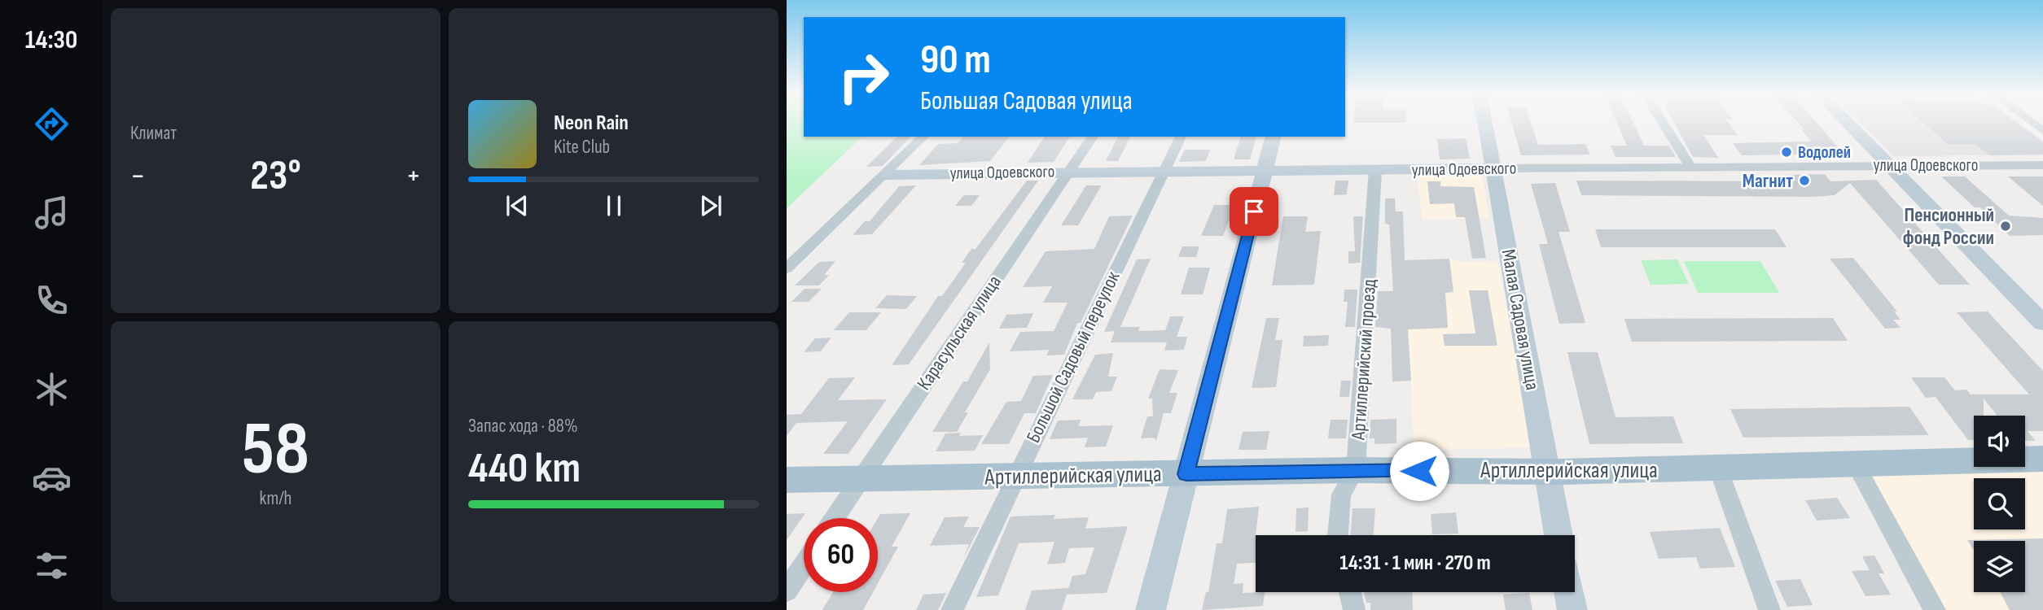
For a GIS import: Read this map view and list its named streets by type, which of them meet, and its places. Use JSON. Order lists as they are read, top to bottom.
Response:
{
  "streets": {
    "main road": ["Артиллерийская улица"],
    "street": [
      "улица Одоевского",
      "Малая Садовая улица",
      "Карасульская улица",
      "Большой Садовый переулок",
      "Артиллерийский проезд"
    ]
  },
  "crossings": [
    ["улица Одоевского", "Малая Садовая улица"],
    ["улица Одоевского", "Карасульская улица"],
    ["улица Одоевского", "Большой Садовый переулок"],
    ["улица Одоевского", "Артиллерийский проезд"],
    ["Малая Садовая улица", "Артиллерийская улица"],
    ["Карасульская улица", "Артиллерийская улица"],
    ["Большой Садовый переулок", "Артиллерийская улица"],
    ["Артиллерийский проезд", "Артиллерийская улица"]
  ],
  "places": ["Водолей", "Магнит", "Пенсионный фонд России"],
  "page": {
    "tabs": "14:30",
    "tile": [
      "Климат",
      ["58", "km/h"],
      ["Запас хода · 88%", "440 km"]
    ],
    "turn": ["90 m", "Большая Садовая улица"],
    "song": ["Neon Rain", "Kite Club"],
    "heat": ["−", "23°", "+"],
    "limit": "60",
    "trip": "14:31 · 1 мин · 270 m"
  }
}
